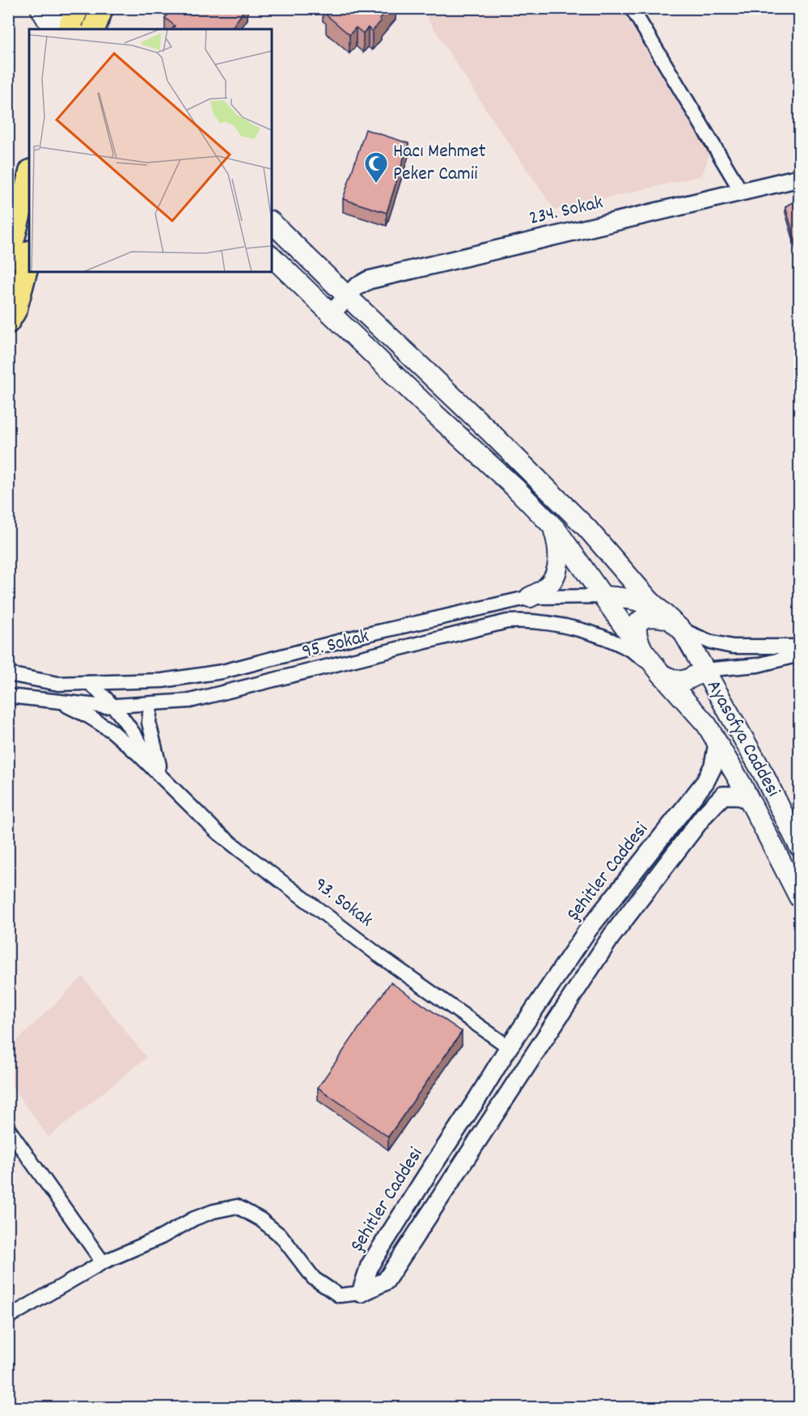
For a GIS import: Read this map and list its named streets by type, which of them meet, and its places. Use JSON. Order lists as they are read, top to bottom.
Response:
{
  "streets": {
    "main road": ["Ayasofya Caddesi"],
    "street": [
      "234. Sokak",
      "95. Sokak",
      "Şehitler Caddesi",
      "93. Sokak"
    ]
  },
  "crossings": [
    ["234. Sokak", "Ayasofya Caddesi"],
    ["Şehitler Caddesi", "93. Sokak"]
  ],
  "places": {
    "mosque": ["Hacı Mehmet Peker Camii"]
  }
}
